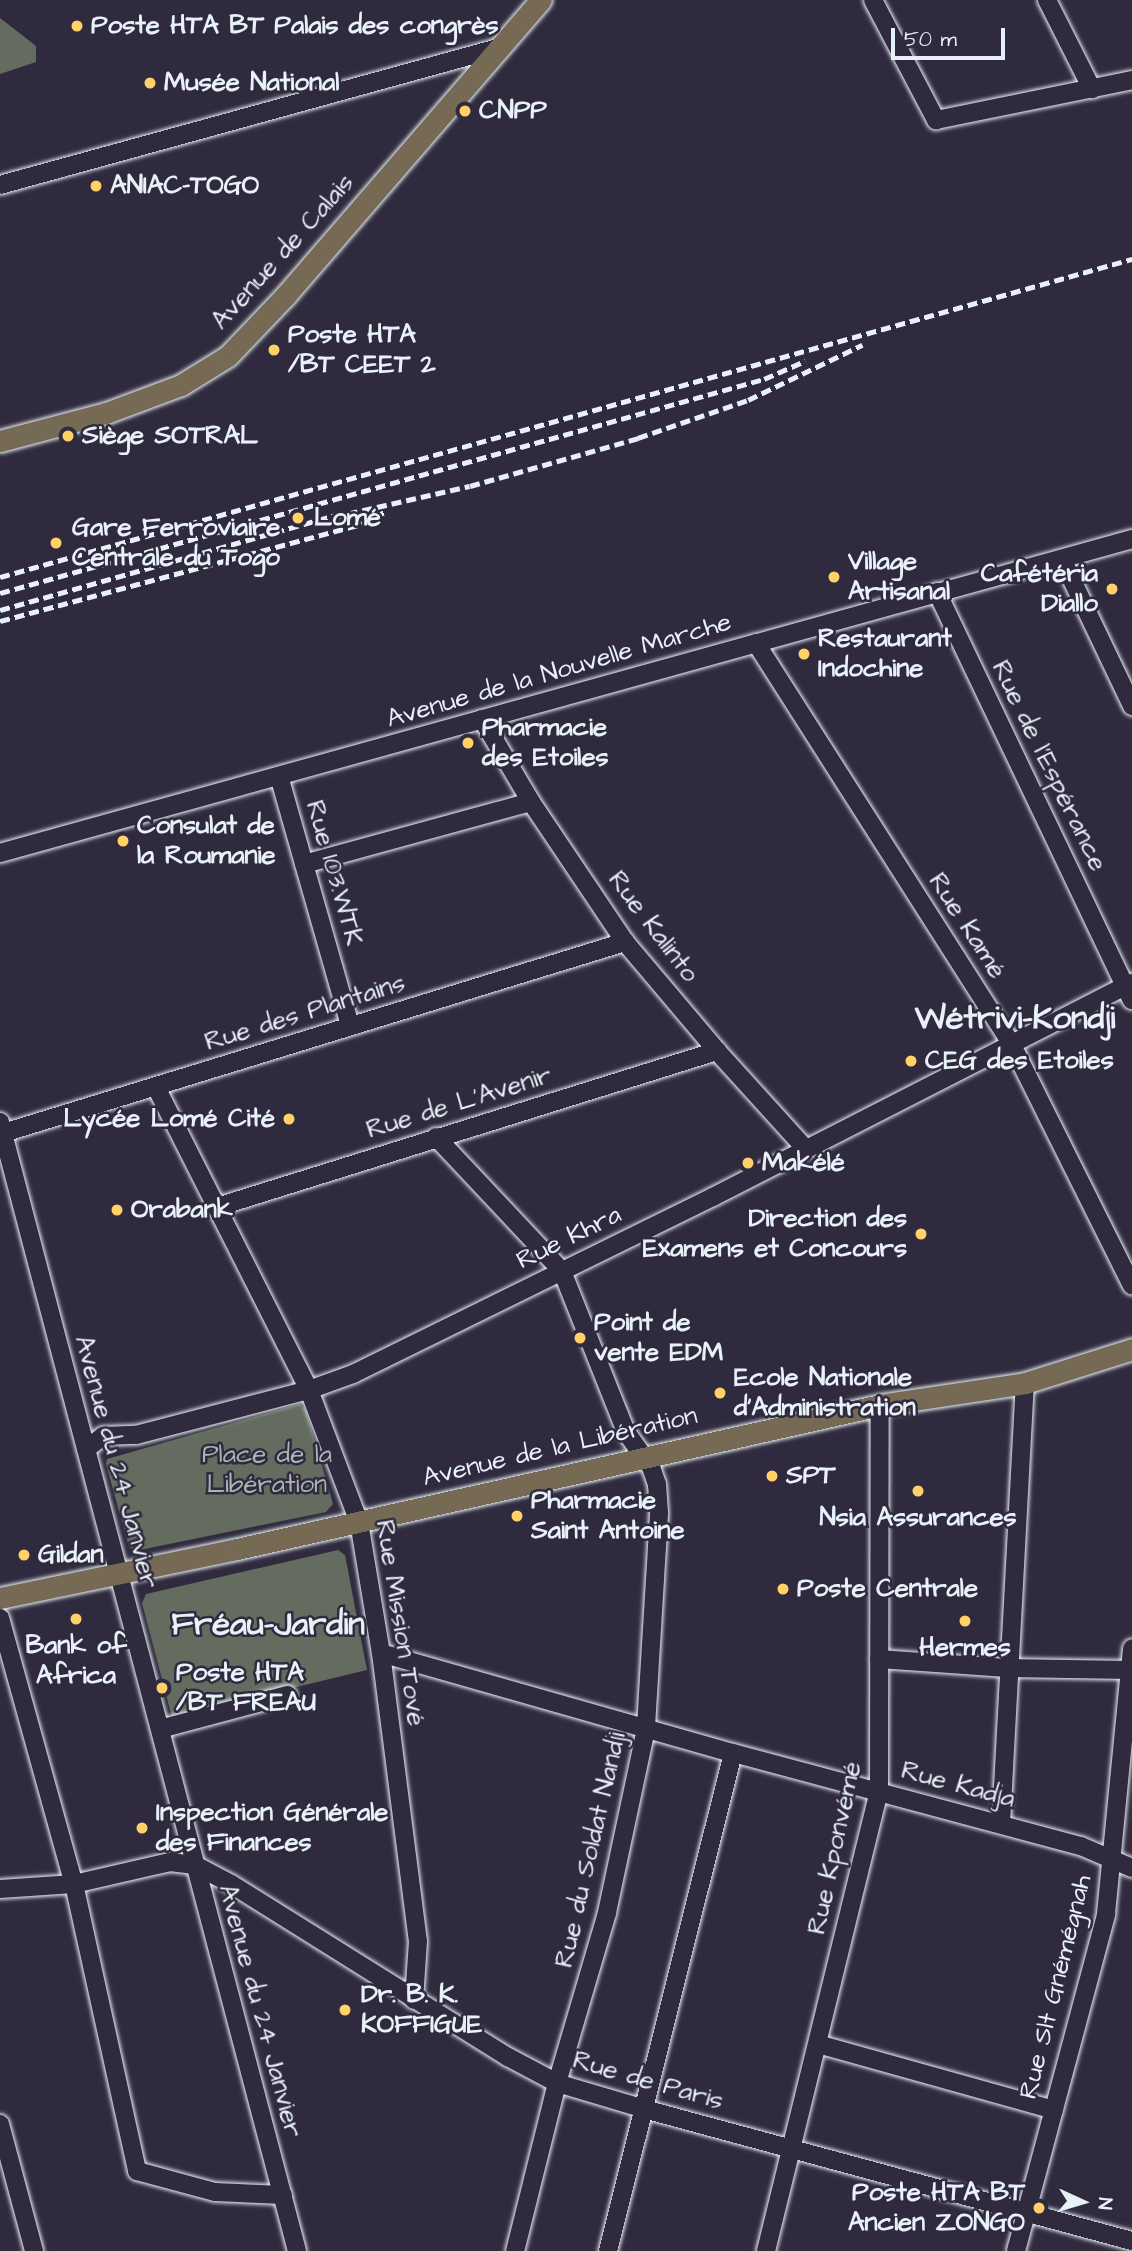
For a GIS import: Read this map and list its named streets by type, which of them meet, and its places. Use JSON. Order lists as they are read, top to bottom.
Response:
{
  "streets": {
    "main road": ["Avenue de Calais", "Avenue de la Libération"],
    "street": [
      "Avenue de la Nouvelle Marche",
      "Rue de l'Espérance",
      "Rue 103.WTK",
      "Rue Kamé",
      "Rue Kalinto",
      "Rue des Plantains",
      "Rue de L'Avenir",
      "Rue Khra",
      "Avenue du 24 Janvier",
      "Rue Mission Tové",
      "Rue Kadja",
      "Rue Kponvémé",
      "Rue du Soldat Nandji",
      "Rue Slt Gnémégnah",
      "Rue de Paris"
    ]
  },
  "crossings": [
    ["Avenue de la Nouvelle Marche", "Rue de l'Espérance"],
    ["Avenue de la Nouvelle Marche", "Rue 103.WTK"],
    ["Avenue de la Nouvelle Marche", "Rue Kamé"],
    ["Avenue de la Nouvelle Marche", "Rue Kalinto"],
    ["Rue de l'Espérance", "Rue Khra"],
    ["Rue 103.WTK", "Rue des Plantains"],
    ["Rue Kamé", "Rue Khra"],
    ["Rue Kalinto", "Rue des Plantains"],
    ["Rue Kalinto", "Rue de L'Avenir"],
    ["Rue Kalinto", "Rue Khra"],
    ["Rue des Plantains", "Avenue du 24 Janvier"],
    ["Rue des Plantains", "Rue Mission Tové"],
    ["Rue de L'Avenir", "Rue Mission Tové"],
    ["Rue Khra", "Avenue du 24 Janvier"],
    ["Rue Khra", "Rue Mission Tové"],
    ["Rue Khra", "Rue du Soldat Nandji"],
    ["Avenue de la Libération", "Avenue du 24 Janvier"],
    ["Avenue de la Libération", "Rue Mission Tové"],
    ["Avenue de la Libération", "Rue Kponvémé"],
    ["Avenue de la Libération", "Rue du Soldat Nandji"],
    ["Avenue du 24 Janvier", "Rue de Paris"],
    ["Rue Mission Tové", "Rue Kadja"],
    ["Rue Mission Tové", "Rue de Paris"],
    ["Rue Kadja", "Rue Kponvémé"],
    ["Rue Kadja", "Rue du Soldat Nandji"],
    ["Rue Kadja", "Rue Slt Gnémégnah"],
    ["Rue Kponvémé", "Rue de Paris"],
    ["Rue du Soldat Nandji", "Rue de Paris"],
    ["Rue Slt Gnémégnah", "Rue de Paris"]
  ],
  "districts": ["Wétrivi-Kondji", "Fréau-Jardin"],
  "parks": ["Place de la Libération"],
  "places": [
    "Poste HTA BT Palais des congrès",
    "Musée National",
    "CNPP",
    "ANIAC-TOGO",
    "Poste HTA /BT CEET 2",
    "Siège SOTRAL",
    "Lomé",
    "Gare Ferroviaire Centrale du Togo",
    "Village Artisanal",
    "Cafétéria Diallo",
    "Restaurant Indochine",
    "Pharmacie des Etoiles",
    "Consulat de la Roumanie",
    "CEG des Etoiles",
    "Lycée Lomé Cité",
    "Makélé",
    "Orabank",
    "Direction des Examens et Concours",
    "Point de vente EDM",
    "Ecole Nationale d'Administration",
    "SPT",
    "Nsia Assurances",
    "Pharmacie Saint Antoine",
    "Gildan",
    "Poste Centrale",
    "Bank of Africa",
    "Hermes",
    "Poste HTA /BT FREAU",
    "Inspection Générale des Finances",
    "Dr. B. K. KOFFIGUE",
    "Poste HTA BT Ancien ZONGO"
  ],
  "scale_bar": "50 m",
  "north": "right"
}
